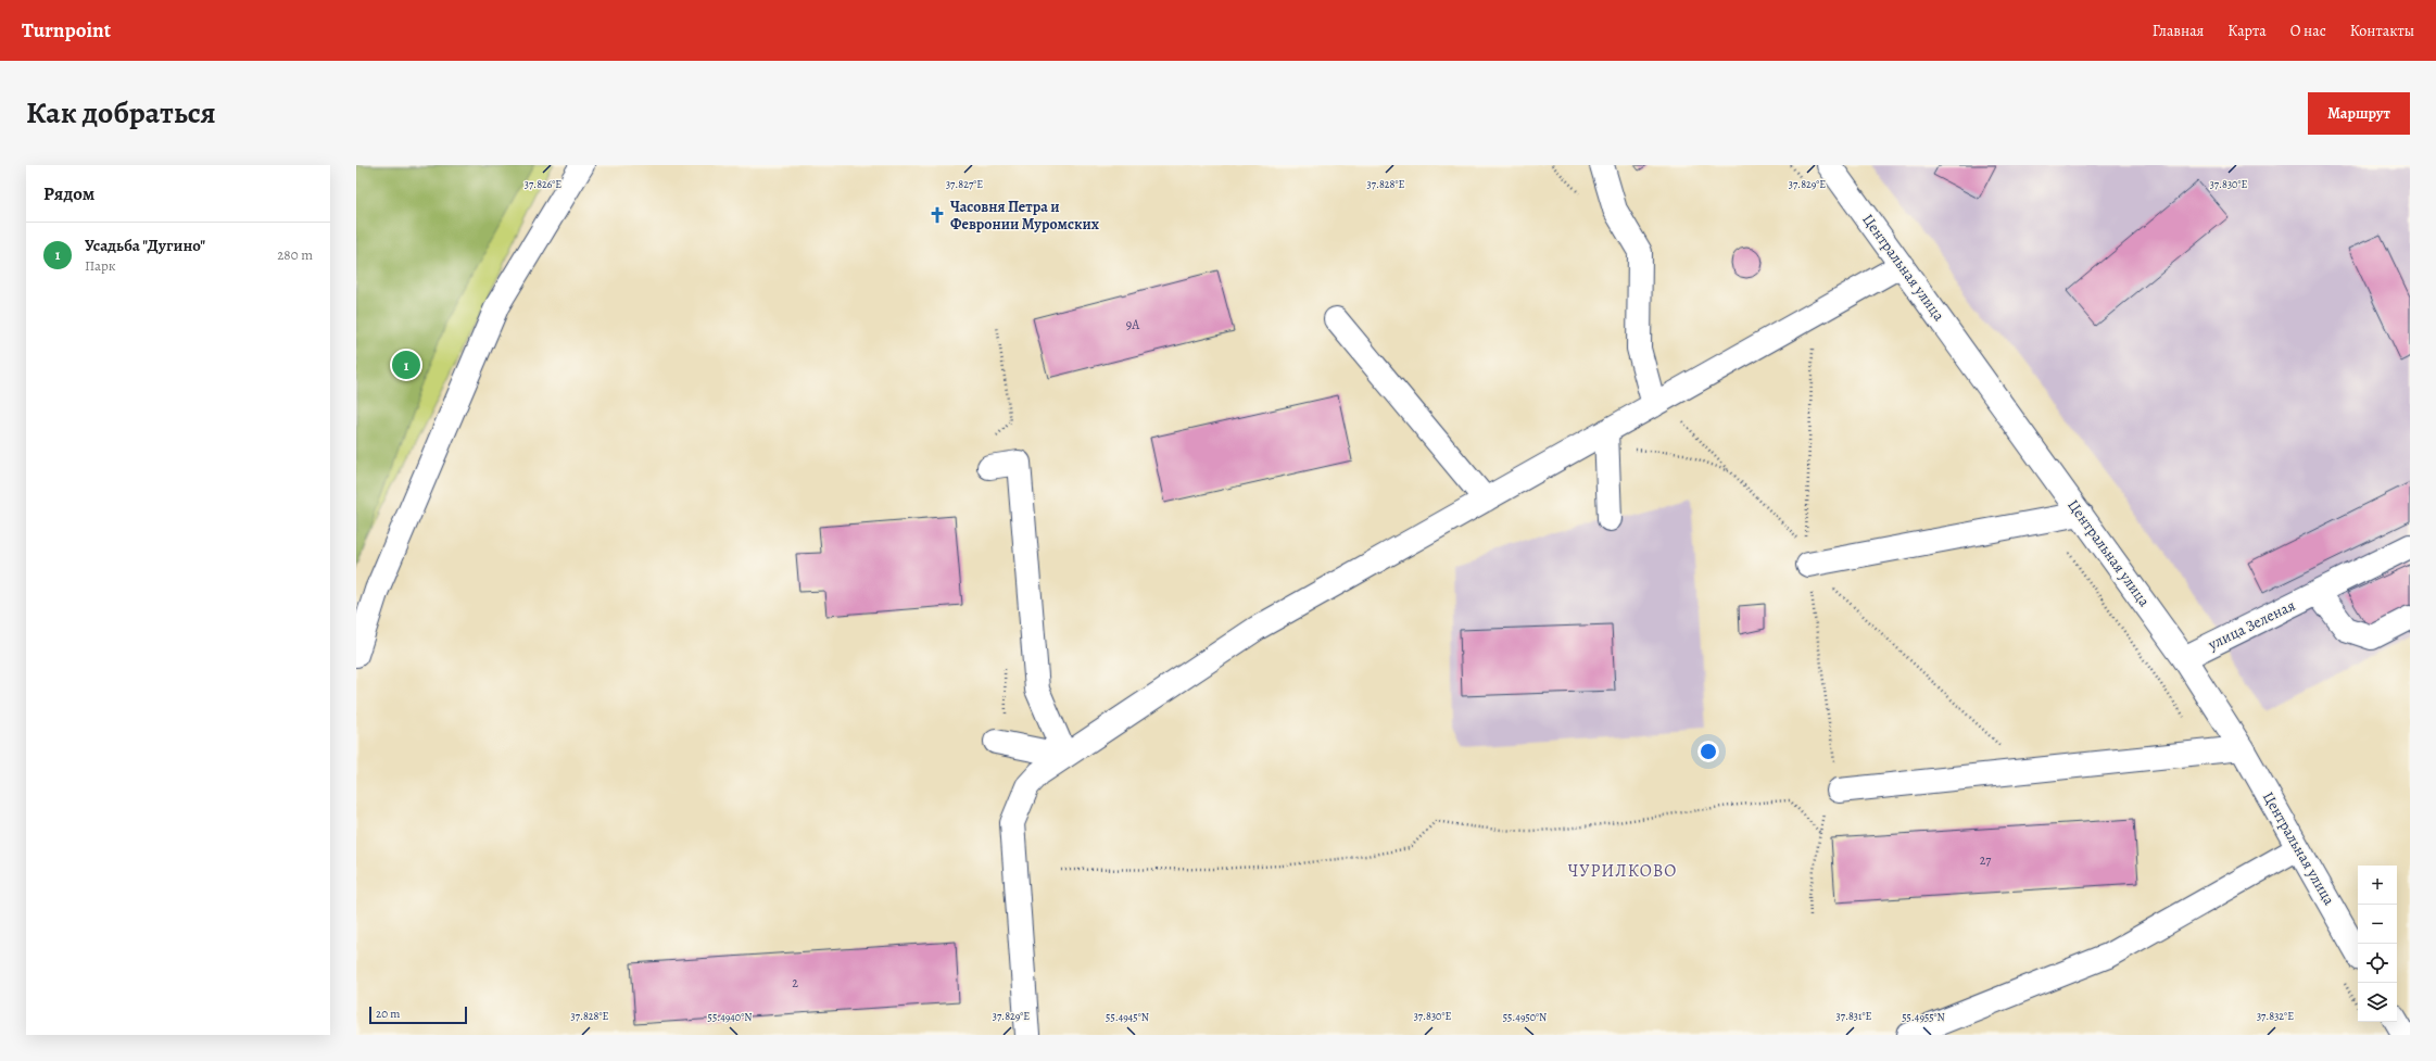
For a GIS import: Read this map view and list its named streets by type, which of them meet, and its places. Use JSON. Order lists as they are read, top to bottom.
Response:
{
  "streets": {
    "street": ["Центральная улица", "улица Зеленая"]
  },
  "crossings": [
    ["Центральная улица", "улица Зеленая"]
  ],
  "districts": ["ЧУРИЛКОВО"],
  "places": {
    "church": ["Часовня Петра и Февронии Муромских"]
  },
  "house_numbers": ["9А", "27", "2"],
  "scale_bar": "20 m",
  "page": {
    "header": "Turnpoint",
    "nav": [
      "Главная",
      "Карта",
      "О нас",
      "Контакты"
    ],
    "title": "Как добраться",
    "buttons": "Маршрут",
    "heading": "Рядом",
    "list": [
      {
        "mark": "1",
        "name": "Усадьба \"Дугино\"",
        "note": "Парк",
        "value": "280 m"
      }
    ],
    "pins": "1",
    "map_buttons": ["+", "−"],
    "scale": "20 m"
  },
  "coordinates": [
    "37.826°E",
    "37.827°E",
    "37.830°E",
    "37.828°E",
    "37.829°E",
    "37.831°E",
    "37.832°E",
    "55.4940°N",
    "55.4945°N",
    "55.4950°N",
    "55.4955°N"
  ]
}
